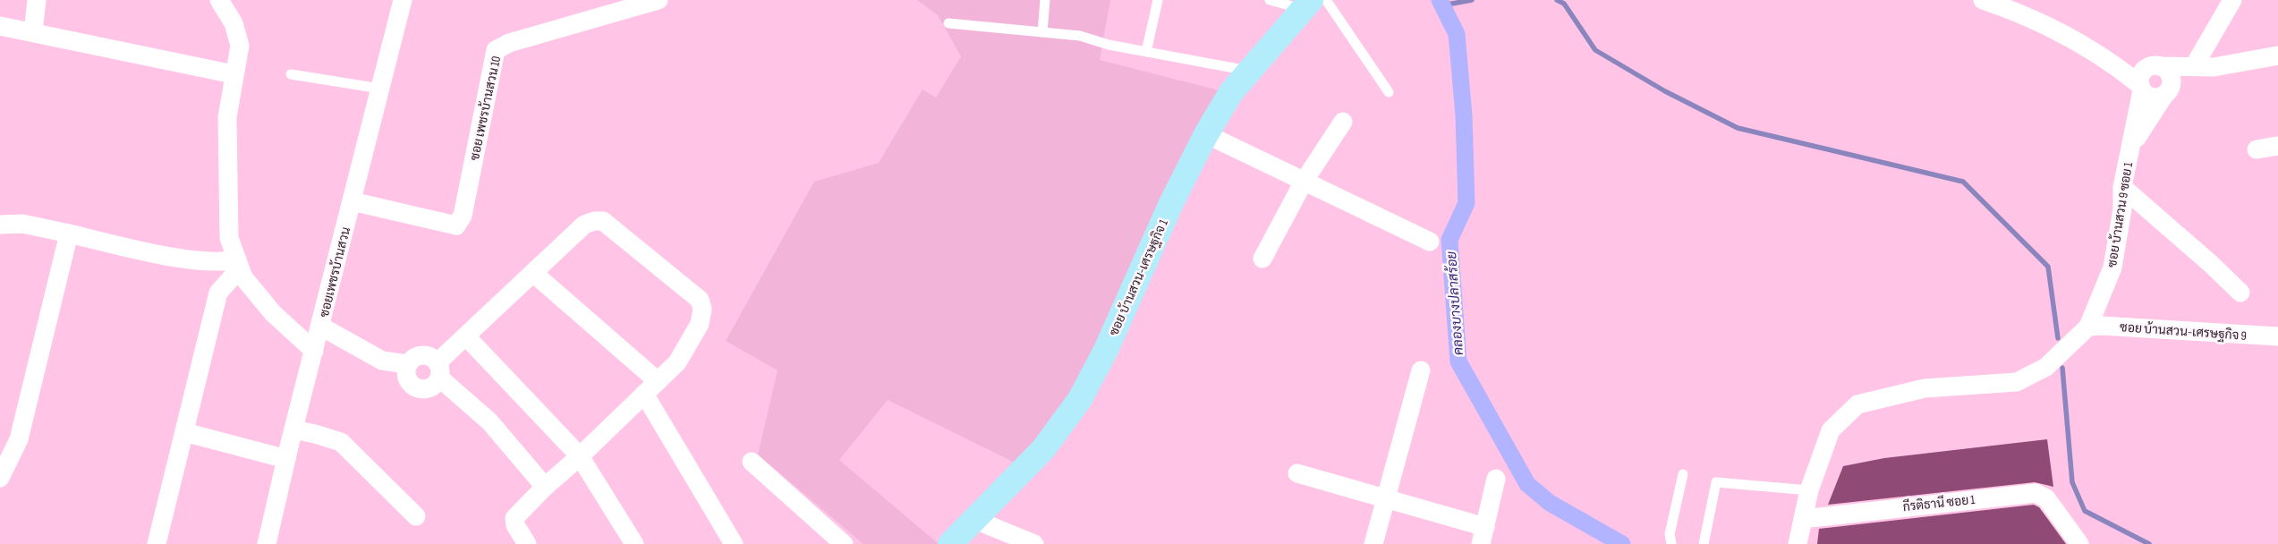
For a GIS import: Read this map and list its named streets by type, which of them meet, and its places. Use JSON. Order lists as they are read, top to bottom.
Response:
{
  "streets": {
    "street": [
      "ซอย เพชรบ้านสวน 10",
      "ซอย บ้านสวน 9 ซอย 1",
      "ซอยเพชรบ้านสวน",
      "ซอย บ้านสวน-เศรษฐกิจ 1",
      "ซอย บ้านสวน-เศรษฐกิจ 9",
      "กีรติธานี ซอย 1"
    ]
  },
  "crossings": [
    ["ซอย เพชรบ้านสวน 10", "ซอยเพชรบ้านสวน"],
    ["ซอย บ้านสวน 9 ซอย 1", "ซอย บ้านสวน-เศรษฐกิจ 9"]
  ],
  "water": ["คลองบางปลาสร้อย"]
}
